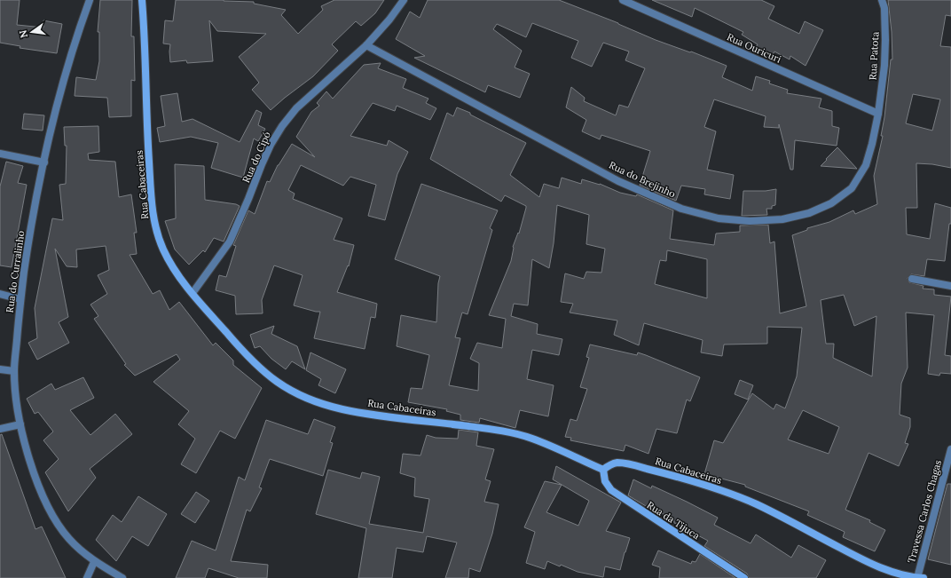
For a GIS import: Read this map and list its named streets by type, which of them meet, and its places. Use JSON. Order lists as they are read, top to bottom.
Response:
{
  "streets": {
    "main road": ["Rua Cabaceiras", "Rua da Tijuca"],
    "street": [
      "Rua Ouricuri",
      "Rua Patota",
      "Rua do Cipó",
      "Rua do Brejinho",
      "Rua do Curralinho",
      "Travessa Carlos Chagas"
    ]
  },
  "crossings": [
    ["Rua Ouricuri", "Rua Patota"],
    ["Rua Ouricuri", "Rua do Brejinho"],
    ["Rua Patota", "Rua do Brejinho"],
    ["Rua do Cipó", "Rua do Brejinho"],
    ["Rua do Cipó", "Rua Cabaceiras"],
    ["Rua Cabaceiras", "Travessa Carlos Chagas"],
    ["Rua Cabaceiras", "Rua da Tijuca"]
  ],
  "north": "left"
}
